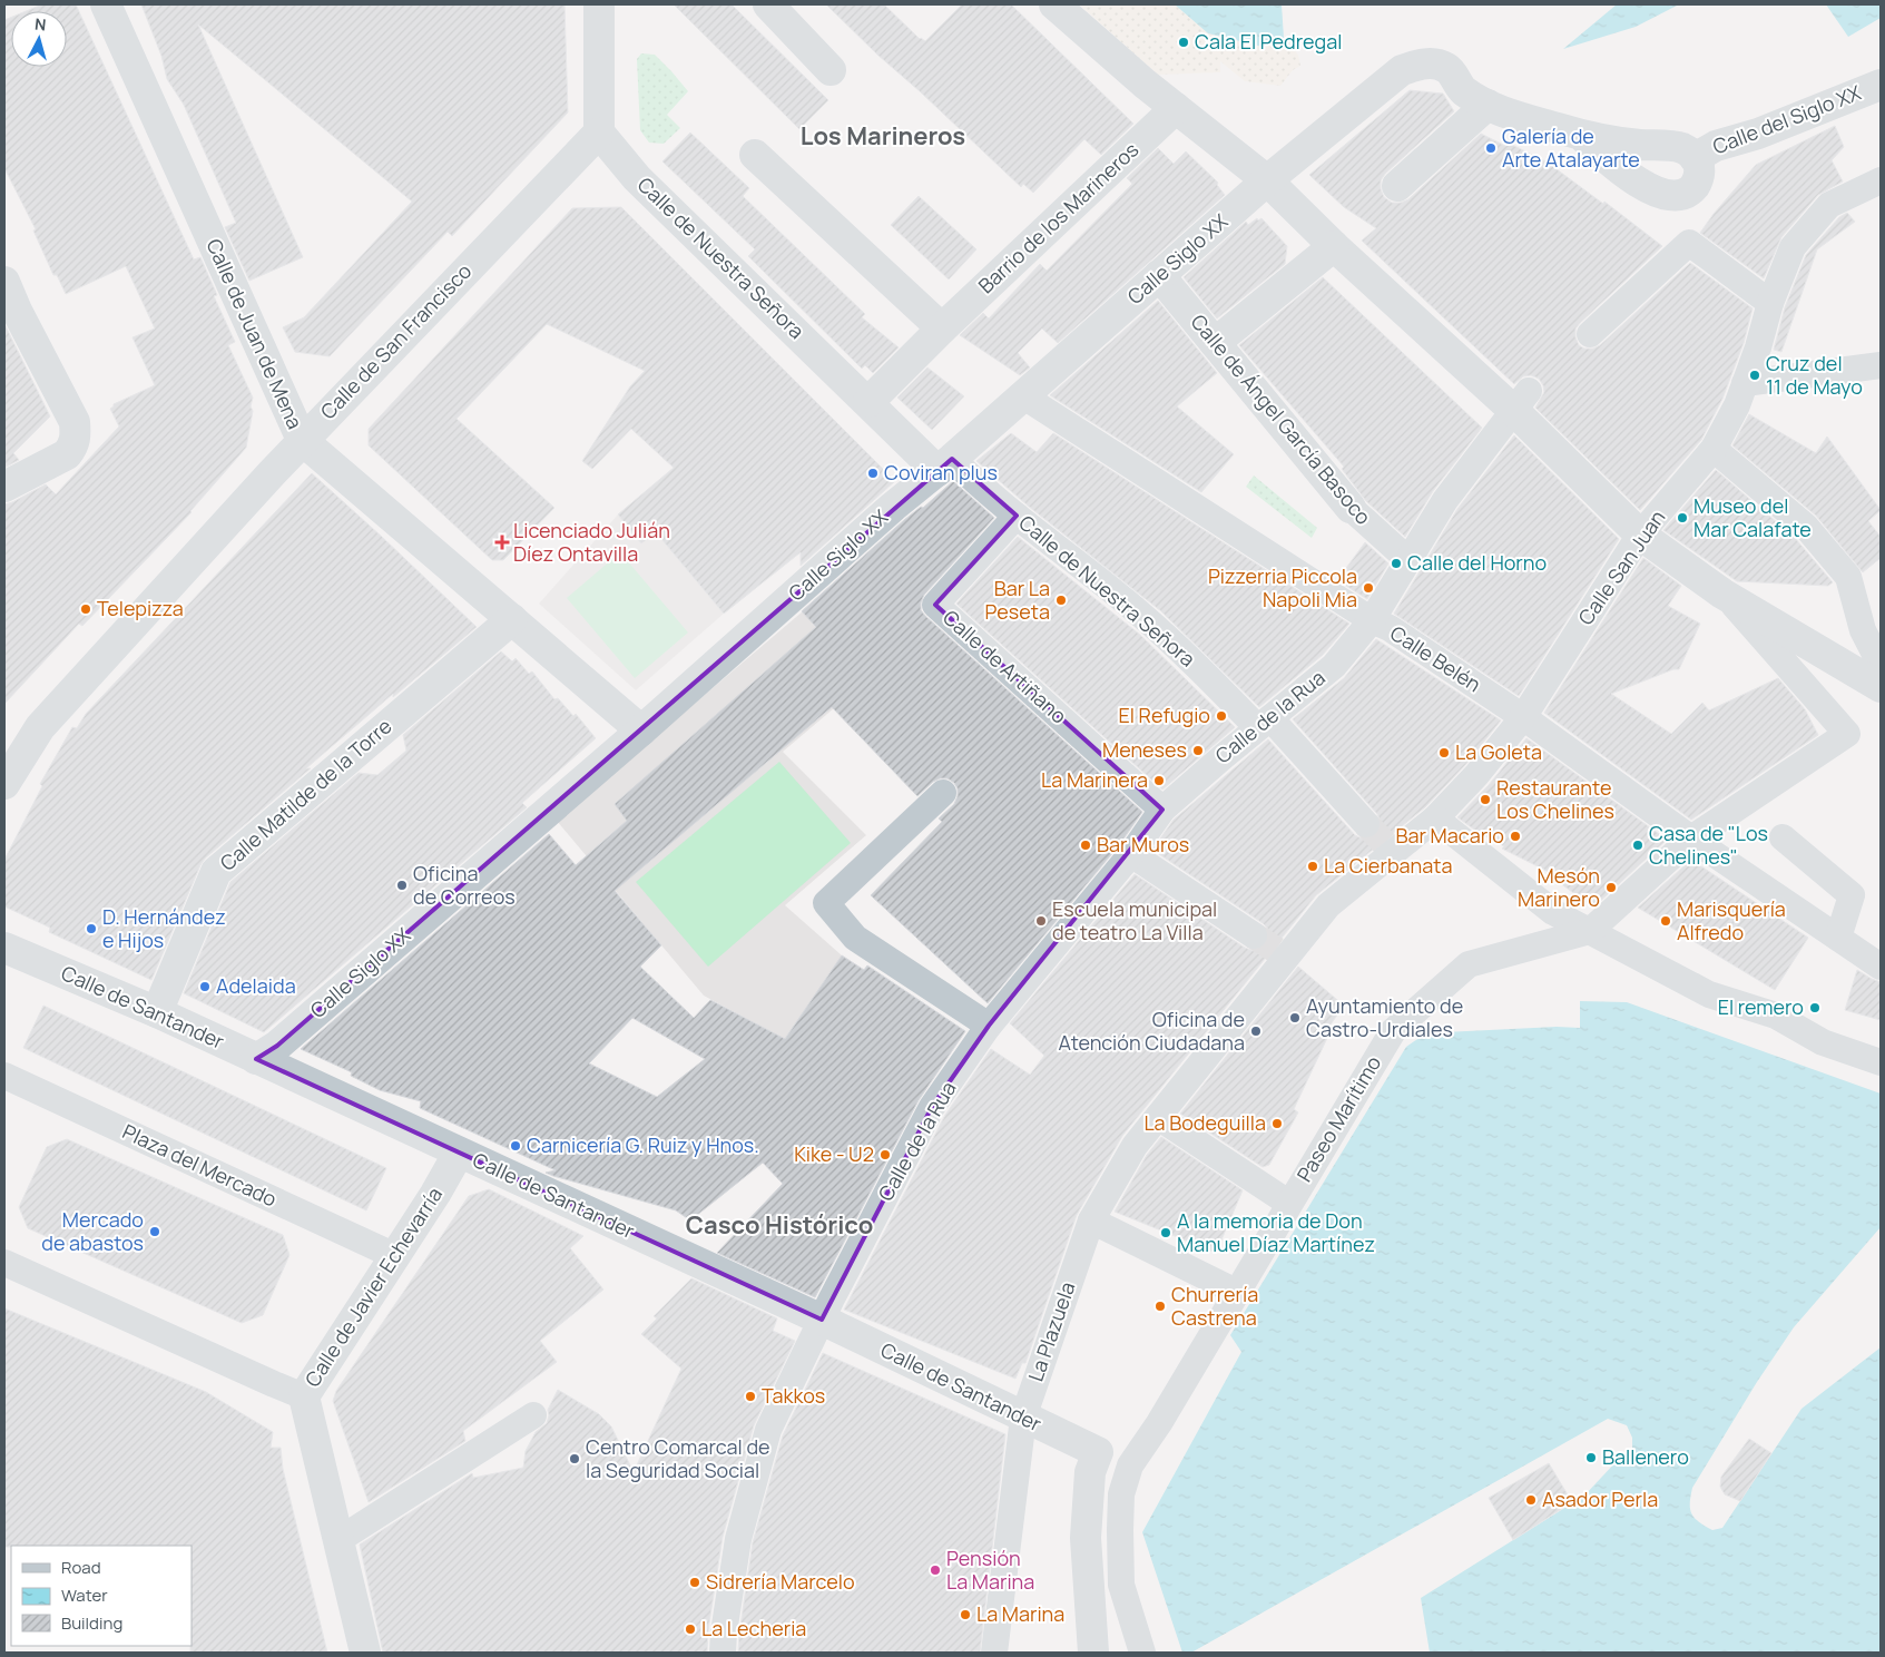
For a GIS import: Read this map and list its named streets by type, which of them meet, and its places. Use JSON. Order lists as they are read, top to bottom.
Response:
{
  "streets": {
    "street": [
      "Calle del Siglo XX",
      "Barrio de los Marineros",
      "Calle de Nuestra Señora",
      "Calle Siglo XX",
      "Calle de Juan de Mena",
      "Calle de San Francisco",
      "Calle de Ángel García Basoco",
      "Calle San Juan",
      "Calle Belén",
      "Calle de Artiñano",
      "Calle de la Rua",
      "Calle Matilde de la Torre",
      "Calle de Santander",
      "Paseo Marítimo",
      "Plaza del Mercado",
      "Calle de Javier Echevarría",
      "La Plazuela"
    ]
  },
  "crossings": [
    ["Calle del Siglo XX", "Calle Siglo XX"],
    ["Barrio de los Marineros", "Calle de Nuestra Señora"],
    ["Calle de Nuestra Señora", "Calle Siglo XX"],
    ["Calle de Nuestra Señora", "Calle de San Francisco"],
    ["Calle de Nuestra Señora", "Calle de Artiñano"],
    ["Calle de Nuestra Señora", "Calle de la Rua"],
    ["Calle Siglo XX", "Calle de Juan de Mena"],
    ["Calle Siglo XX", "Calle de Ángel García Basoco"],
    ["Calle Siglo XX", "Calle Belén"],
    ["Calle Siglo XX", "Calle de Santander"],
    ["Calle de Juan de Mena", "Calle de San Francisco"],
    ["Calle de Juan de Mena", "Calle Matilde de la Torre"],
    ["Calle de Ángel García Basoco", "Calle de la Rua"],
    ["Calle San Juan", "Calle Belén"],
    ["Calle San Juan", "La Plazuela"],
    ["Calle Belén", "Calle de la Rua"],
    ["Calle de Artiñano", "Calle de la Rua"],
    ["Calle de la Rua", "Calle de Santander"],
    ["Calle Matilde de la Torre", "Calle de Santander"],
    ["Calle de Santander", "Calle de Javier Echevarría"],
    ["Calle de Santander", "La Plazuela"],
    ["Plaza del Mercado", "Calle de Javier Echevarría"]
  ],
  "districts": ["Los Marineros", "Casco Histórico"],
  "places": {
    "other": [
      "Cala El Pedregal",
      "Galería de Arte Atalayarte",
      "Cruz del 11 de Mayo",
      "Coviran plus",
      "Museo del Mar Calafate",
      "Calle del Horno",
      "Pizzerria Piccola Napoli Mia",
      "Bar La Peseta",
      "Telepizza",
      "El Refugio",
      "Meneses",
      "La Goleta",
      "La Marinera",
      "Restaurante Los Chelines",
      "Bar Macario",
      "Bar Muros",
      "Casa de \"Los Chelines\"",
      "La Cierbanata",
      "Oficina de Correos",
      "Mesón Marinero",
      "Escuela municipal de teatro La Villa",
      "Marisquería Alfredo",
      "D. Hernández e Hijos",
      "Adelaida",
      "El remero",
      "Ayuntamiento de Castro-Urdiales",
      "Oficina de Atención Ciudadana",
      "La Bodeguilla",
      "Carnicería G. Ruiz y Hnos.",
      "Kike - U2",
      "Mercado de abastos",
      "A la memoria de Don Manuel Díaz Martínez",
      "Churrería Castrena",
      "Takkos",
      "Ballenero",
      "Centro Comarcal de la Seguridad Social",
      "Asador Perla",
      "Pensión La Marina",
      "Sidrería Marcelo",
      "La Marina",
      "La Lecheria"
    ],
    "health": ["Licenciado Julián Díez Ontavilla"]
  },
  "legend": ["Road", "Water", "Building"],
  "north": "top"
}
